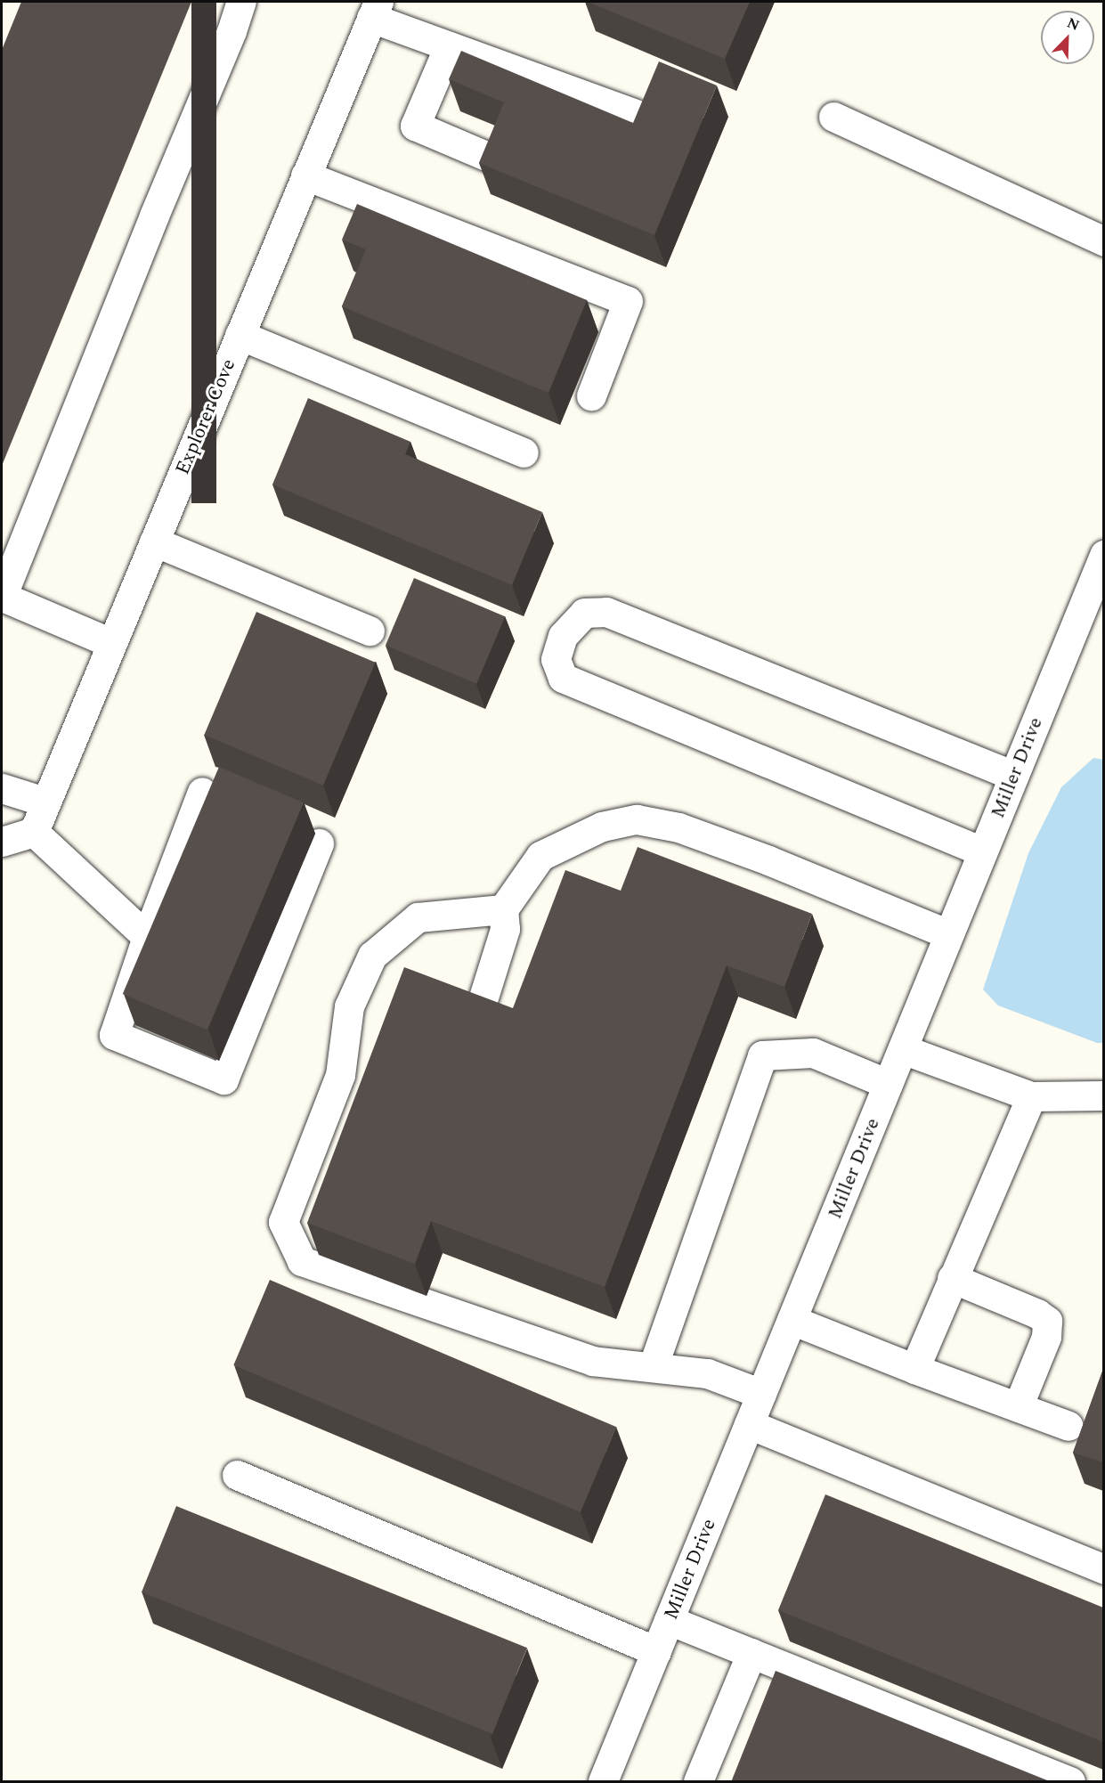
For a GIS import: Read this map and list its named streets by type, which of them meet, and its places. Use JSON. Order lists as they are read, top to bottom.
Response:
{
  "streets": {
    "street": ["Explorer Cove", "Miller Drive"]
  },
  "north": "top right"
}
